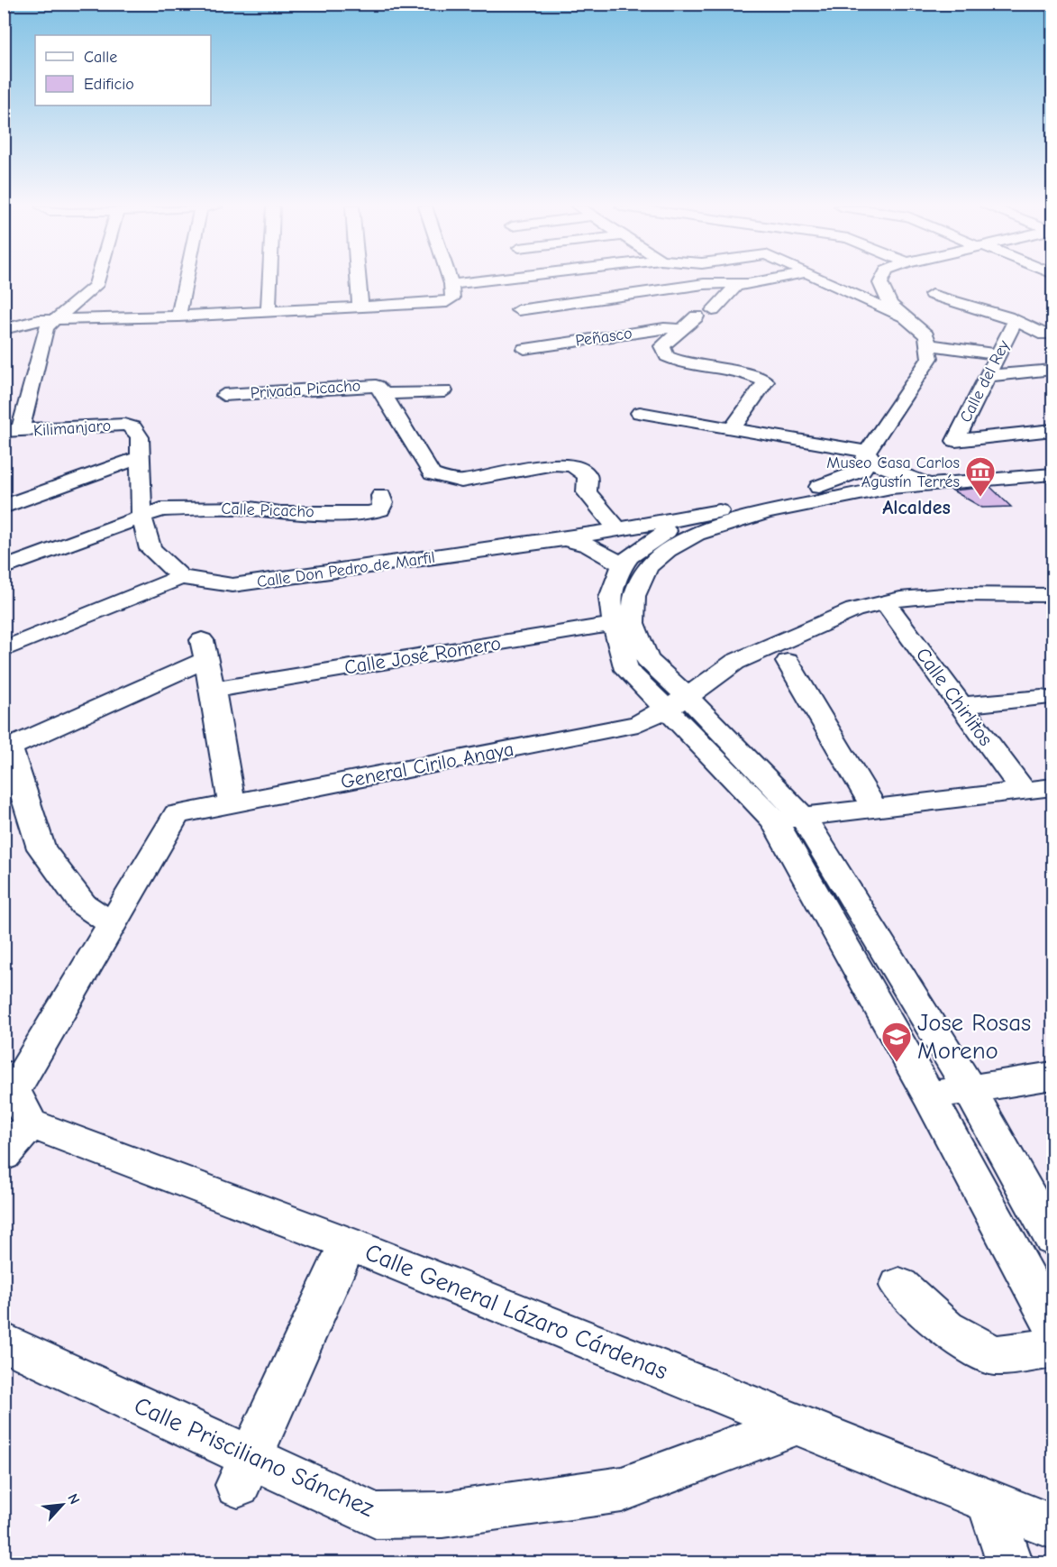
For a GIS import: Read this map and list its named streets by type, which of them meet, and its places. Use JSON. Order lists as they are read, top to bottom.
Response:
{
  "streets": {
    "street": [
      "Peñasco",
      "Calle del Rey",
      "Privada Picacho",
      "Kilimanjaro",
      "Calle Picacho",
      "Calle Don Pedro de Marfil",
      "Calle José Romero",
      "Calle Chirlitos",
      "General Cirilo Anaya",
      "Calle General Lázaro Cárdenas",
      "Calle Prisciliano Sánchez"
    ]
  },
  "crossings": [
    ["Privada Picacho", "Calle Don Pedro de Marfil"],
    ["Calle Chirlitos", "General Cirilo Anaya"],
    ["Calle General Lázaro Cárdenas", "Calle Prisciliano Sánchez"]
  ],
  "districts": ["Alcaldes"],
  "places": {
    "museum": ["Museo Casa Carlos Agustín Terrés"],
    "school or university": ["Jose Rosas Moreno"]
  },
  "legend": ["Calle", "Edificio"],
  "north": "top right"
}
